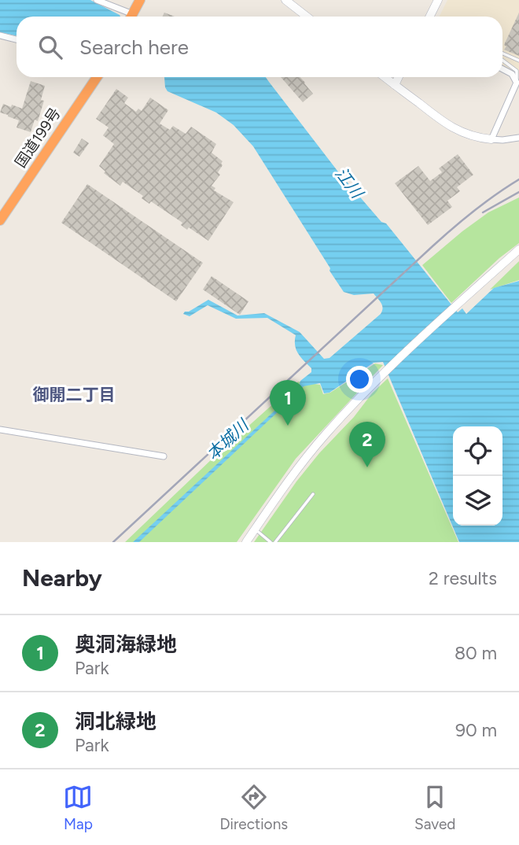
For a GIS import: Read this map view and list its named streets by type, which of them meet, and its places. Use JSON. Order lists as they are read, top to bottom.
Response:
{
  "streets": {
    "highway": ["国道199号"]
  },
  "districts": ["御開二丁目"],
  "water": ["江川", "本城川"],
  "page": {
    "search": "Search here",
    "pins": ["1", "2"],
    "heading": ["Nearby", "2 results"],
    "list": [
      {
        "mark": "1",
        "name": "奥洞海緑地",
        "note": "Park",
        "value": "80 m"
      },
      {
        "mark": "2",
        "name": "洞北緑地",
        "note": "Park",
        "value": "90 m"
      }
    ],
    "nav": ["Map", "Directions", "Saved"]
  }
}
